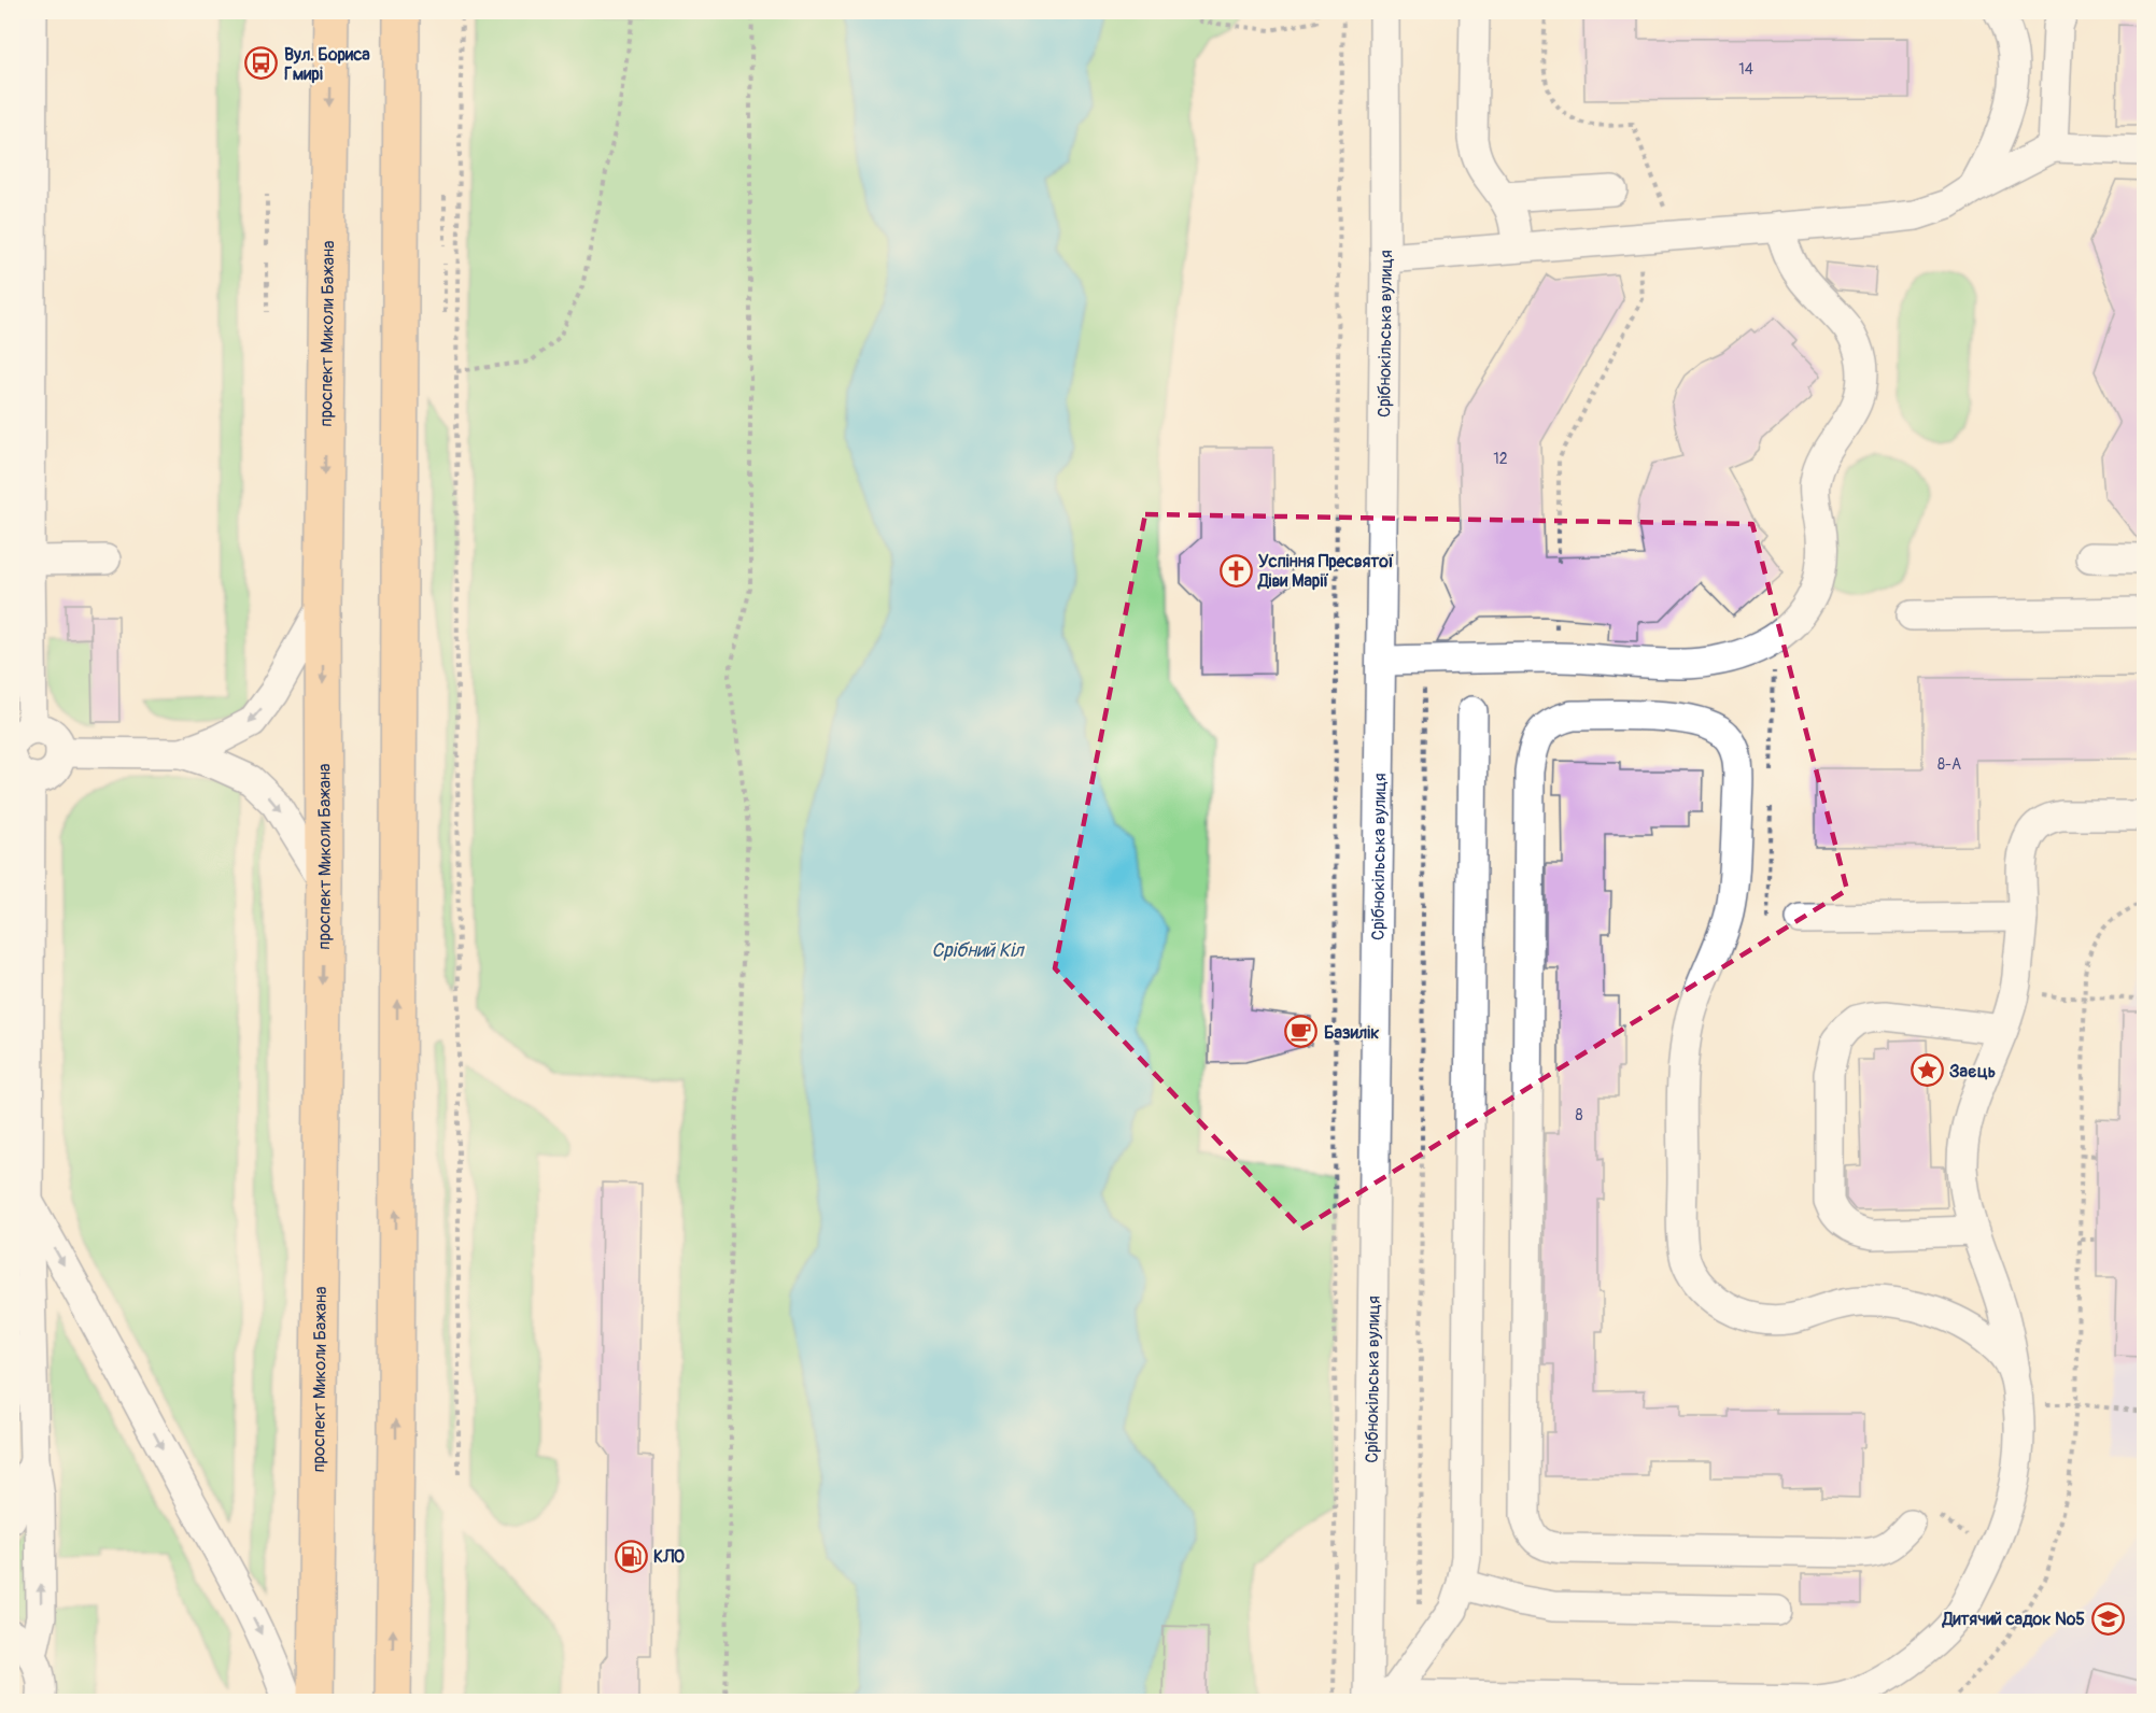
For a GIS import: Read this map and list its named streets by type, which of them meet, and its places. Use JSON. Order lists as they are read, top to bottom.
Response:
{
  "streets": {
    "highway": ["проспект Миколи Бажана"],
    "street": ["Срібнокільська вулиця"]
  },
  "water": ["Срібний Кіл"],
  "places": {
    "bus stop": ["Вул. Бориса Гмирі"],
    "church": ["Успіння Пресвятої Діви Марії"],
    "cafe": ["Базилік"],
    "place": ["Заєць"],
    "fuel station": ["КЛО"],
    "school or university": ["Дитячий садок №5"]
  },
  "house_numbers": [
    "14",
    "12",
    "8-А",
    "8"
  ]
}
